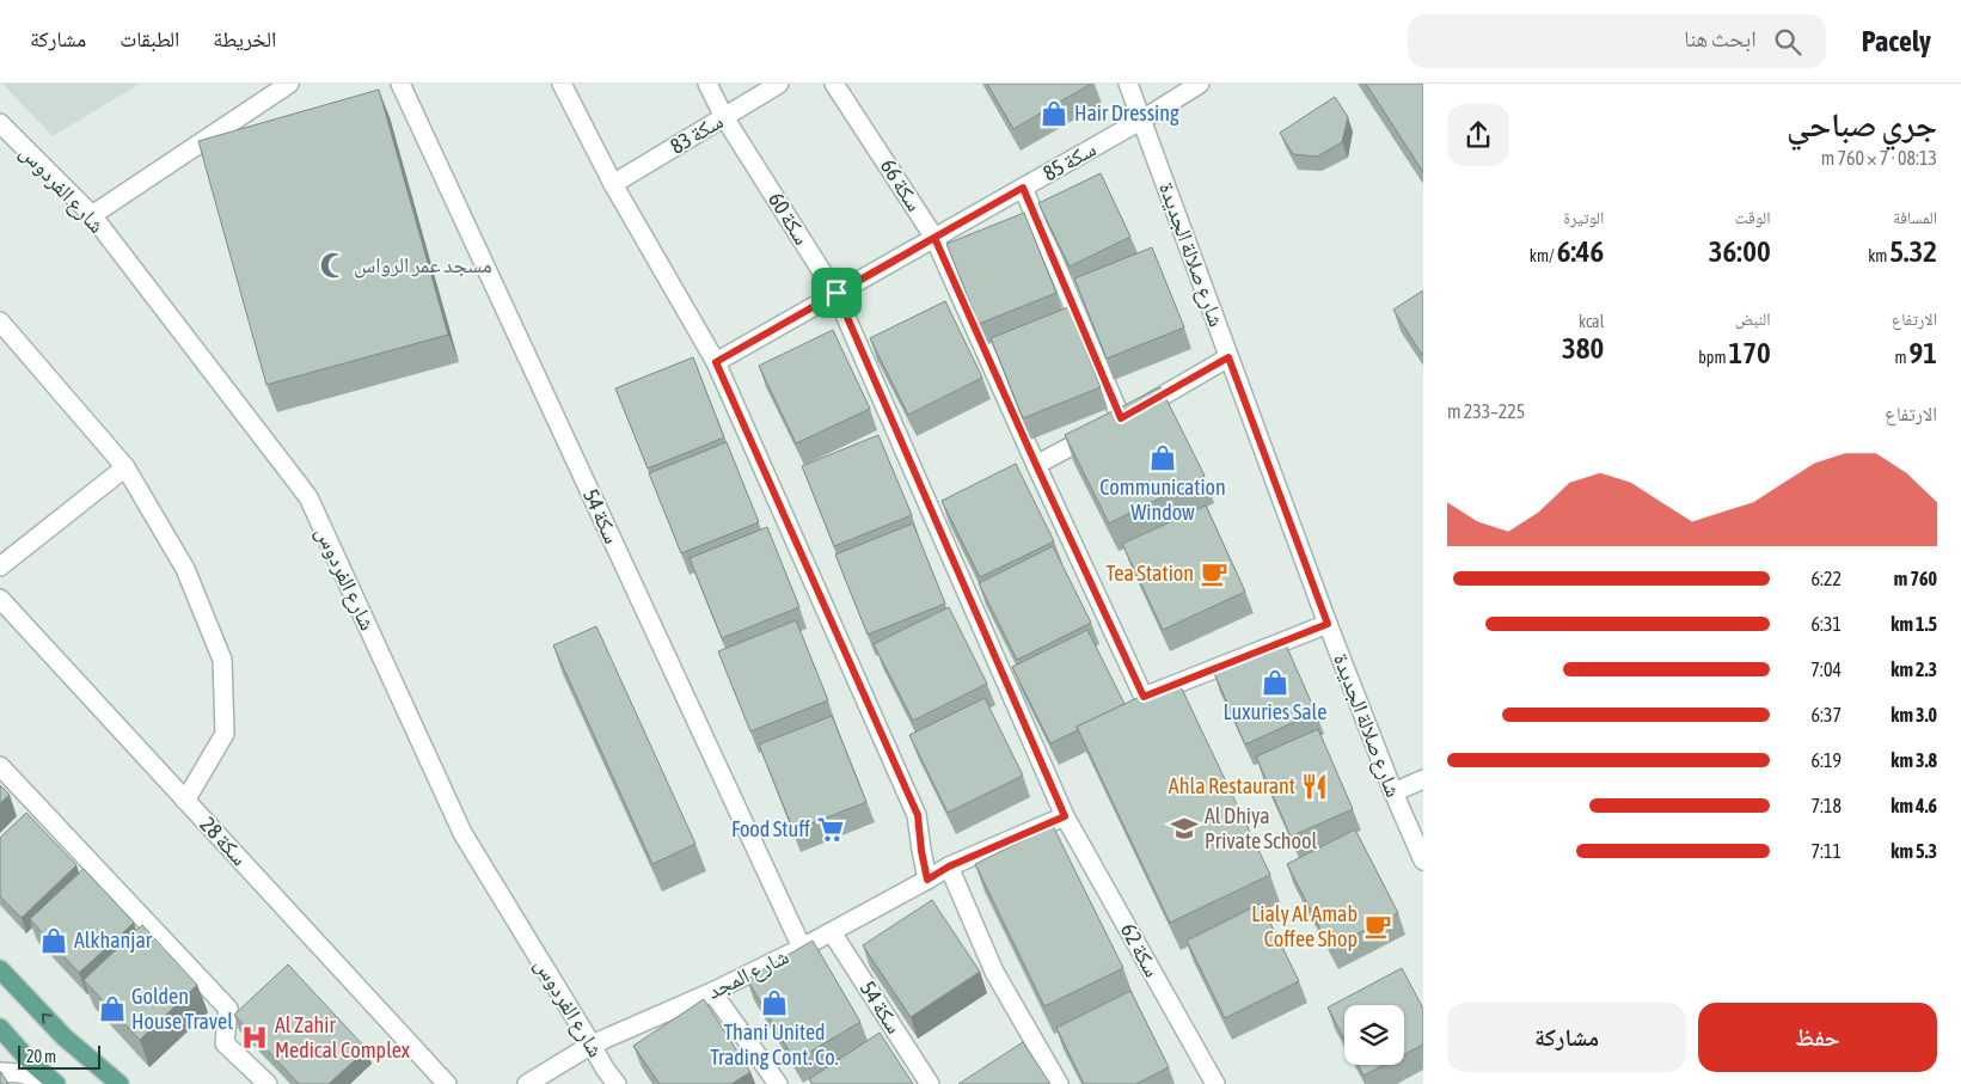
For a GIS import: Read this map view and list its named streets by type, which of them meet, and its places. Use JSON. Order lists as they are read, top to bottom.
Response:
{
  "streets": {
    "street": [
      "سكة 83",
      "سكة 85",
      "سكة 66",
      "شارع الفردوس",
      "سكة 60",
      "شارع صلالة الجديدة",
      "سكة 54",
      "سكة 28",
      "سكة 62",
      "شارع المجد"
    ]
  },
  "crossings": [
    ["سكة 83", "سكة 60"],
    ["سكة 85", "سكة 66"],
    ["سكة 85", "سكة 60"],
    ["سكة 85", "شارع صلالة الجديدة"],
    ["سكة 66", "شارع صلالة الجديدة"],
    ["شارع الفردوس", "شارع المجد"],
    ["سكة 60", "سكة 62"],
    ["سكة 60", "شارع المجد"],
    ["سكة 54", "شارع المجد"],
    ["سكة 62", "شارع المجد"]
  ],
  "places": {
    "shop": [
      "Hair Dressing",
      "Communication Window",
      "Luxuries Sale",
      "Alkhanjar",
      "Thani United Trading Cont. Co.",
      "Golden House Travel"
    ],
    "mosque": ["مسجد عمر الرواس"],
    "cafe": ["Tea Station", "Lialy Al Amab Coffee Shop"],
    "restaurant": ["Ahla Restaurant"],
    "school or university": ["Al Dhiya Private School"],
    "supermarket": ["Food Stuff"],
    "hospital": ["Al Zahir Medical Complex"]
  },
  "scale_bar": "20 m",
  "page": {
    "header": "Pacely",
    "search": "ابحث هنا",
    "nav": ["الخريطة", "الطبقات", "مشاركة"],
    "heading": ["جري صباحي", "08:13 · 7 × 760 m"],
    "stats": [
      ["المسافة", "5.32 km"],
      ["الوقت", "36:00"],
      ["الوتيرة", "6:46 /km"],
      ["الارتفاع", "91 m"],
      ["النبض", "170 bpm"],
      ["kcal", "380"]
    ],
    "chart": ["الارتفاع", "225–233 m"],
    "list": [
      {
        "name": "760 m",
        "note": "6:22"
      },
      {
        "name": "1.5 km",
        "note": "6:31"
      },
      {
        "name": "2.3 km",
        "note": "7:04"
      },
      {
        "name": "3.0 km",
        "note": "6:37"
      },
      {
        "name": "3.8 km",
        "note": "6:19"
      },
      {
        "name": "4.6 km",
        "note": "7:18"
      },
      {
        "name": "5.3 km",
        "note": "7:11"
      }
    ],
    "buttons": ["حفظ", "مشاركة"],
    "scale": "20 m"
  }
}
